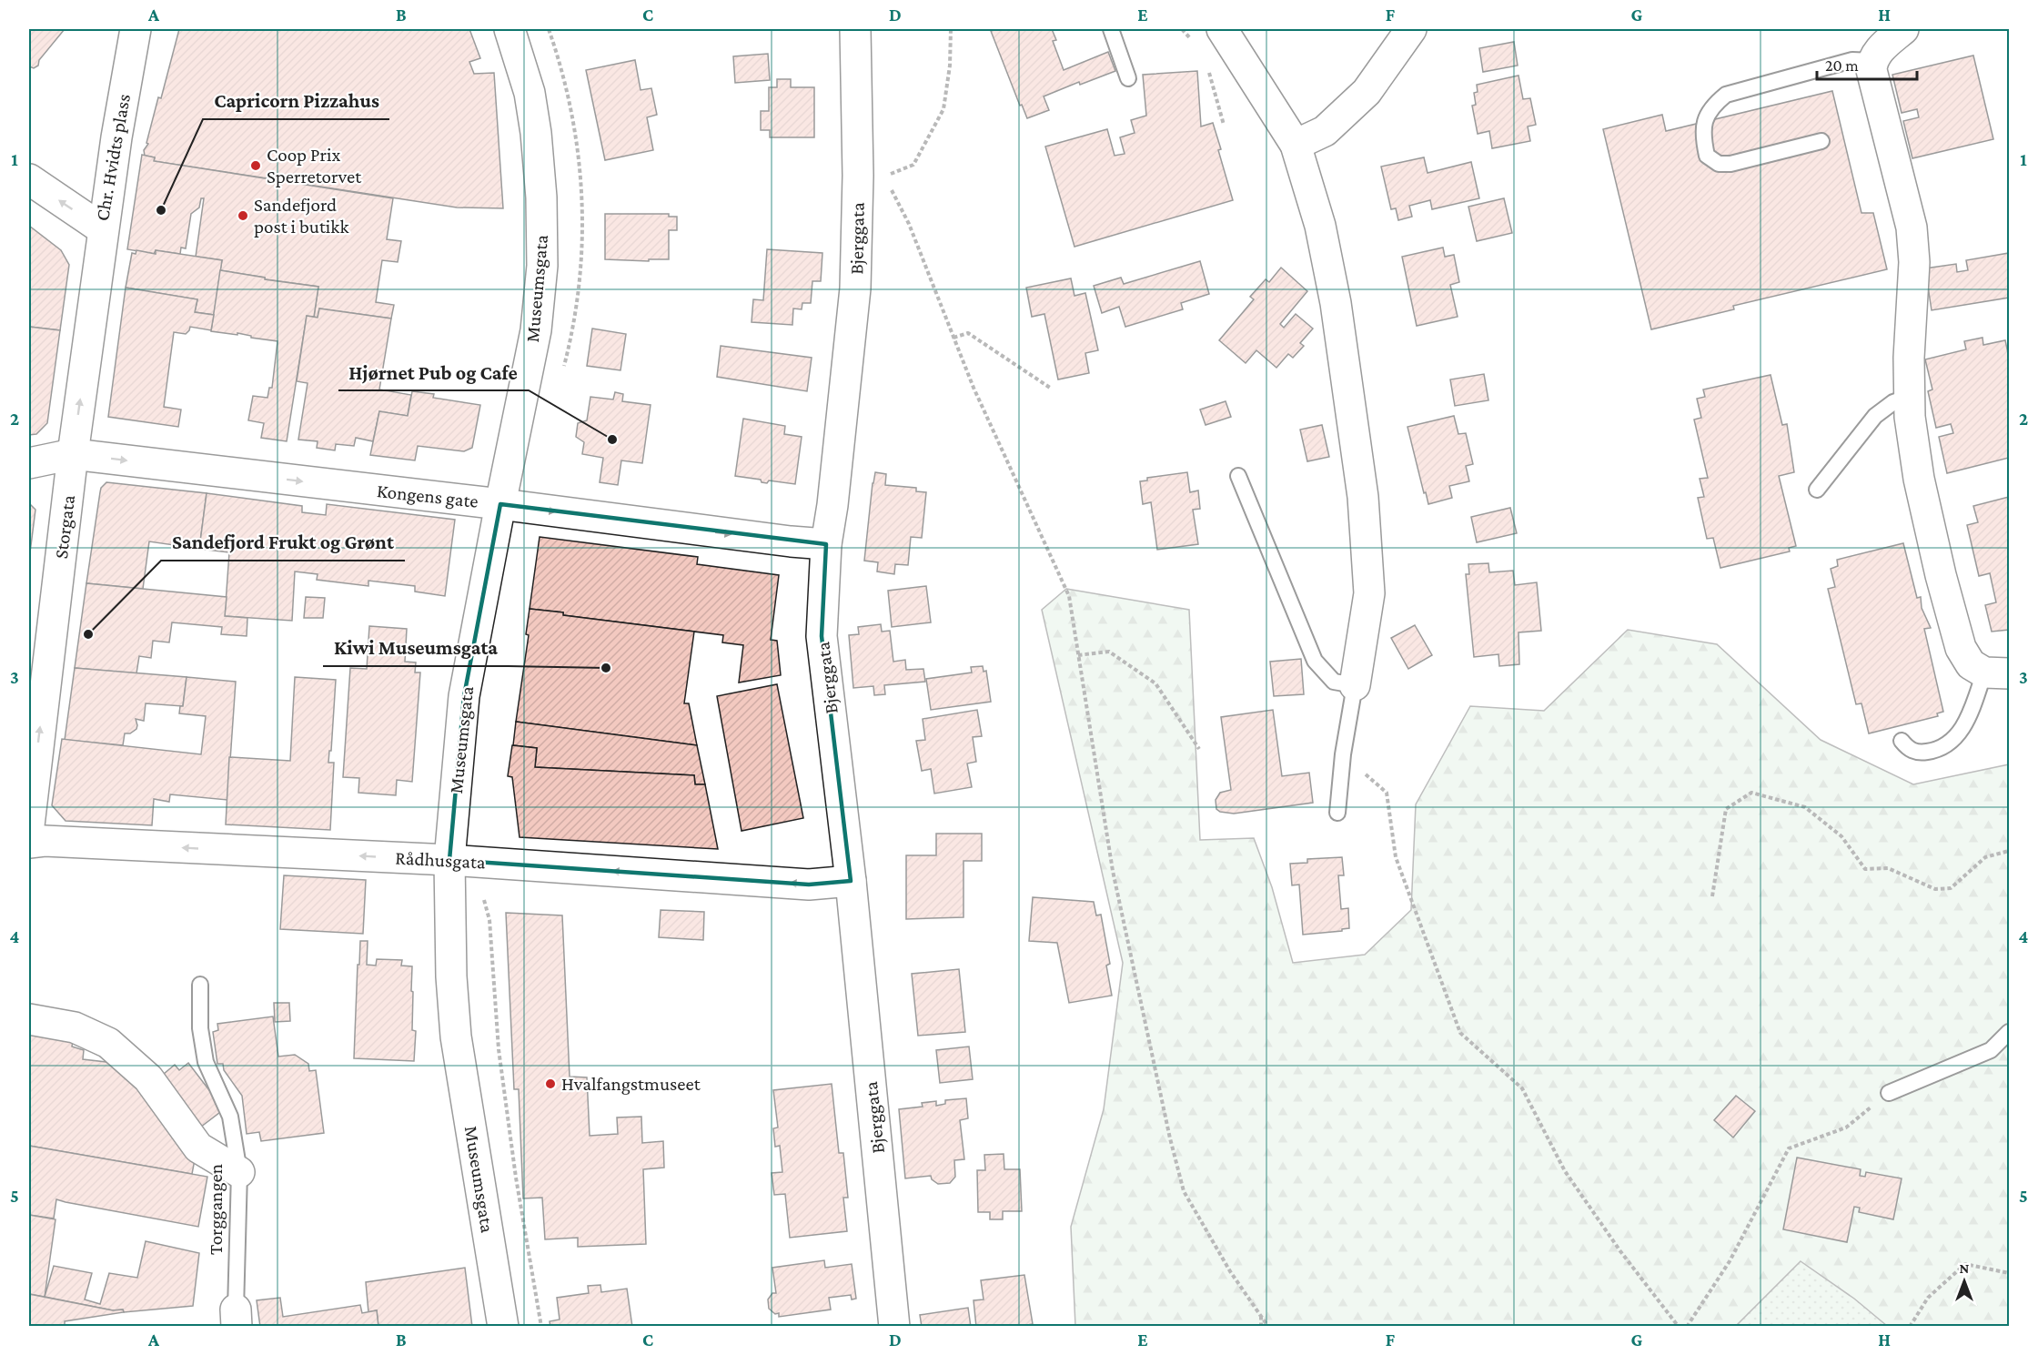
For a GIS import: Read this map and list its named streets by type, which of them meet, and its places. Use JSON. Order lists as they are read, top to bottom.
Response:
{
  "streets": {
    "street": [
      "Chr. Hvidts plass",
      "Bjerggata",
      "Museumsgata",
      "Kongens gate",
      "Storgata",
      "Rådhusgata"
    ],
    "lane": ["Torggangen"]
  },
  "crossings": [
    ["Chr. Hvidts plass", "Storgata"],
    ["Bjerggata", "Kongens gate"],
    ["Bjerggata", "Rådhusgata"],
    ["Museumsgata", "Kongens gate"],
    ["Museumsgata", "Rådhusgata"],
    ["Kongens gate", "Storgata"]
  ],
  "one_way": ["Kongens gate", "Storgata", "Rådhusgata"],
  "places": [
    "Coop Prix Sperretorvet",
    "Capricorn Pizzahus",
    "Sandefjord post i butikk",
    "Hjørnet Pub og Cafe",
    "Sandefjord Frukt og Grønt",
    "Kiwi Museumsgata",
    "Hvalfangstmuseet"
  ],
  "scale_bar": "20 m",
  "north": "top",
  "grid": {
    "columns": [
      "A",
      "B",
      "C",
      "D",
      "E",
      "F",
      "G",
      "H"
    ],
    "rows": [
      "1",
      "2",
      "3",
      "4",
      "5"
    ]
  }
}
